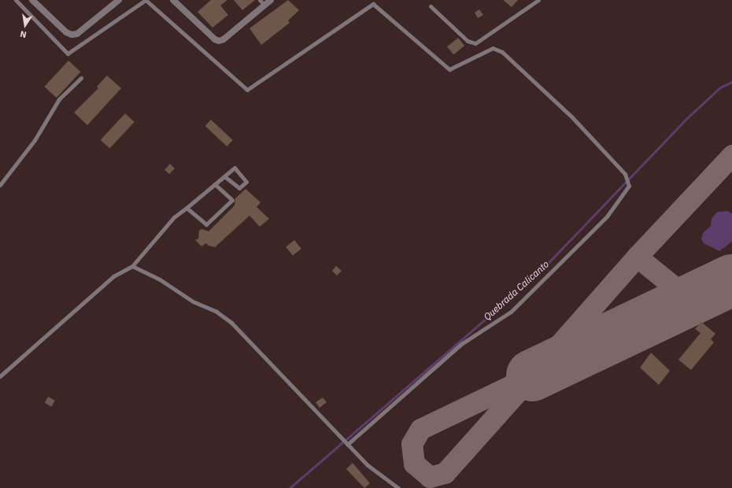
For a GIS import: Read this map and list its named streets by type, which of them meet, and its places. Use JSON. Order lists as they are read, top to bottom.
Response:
{
  "water": ["Quebrada Calicanto"],
  "north": "bottom"
}
